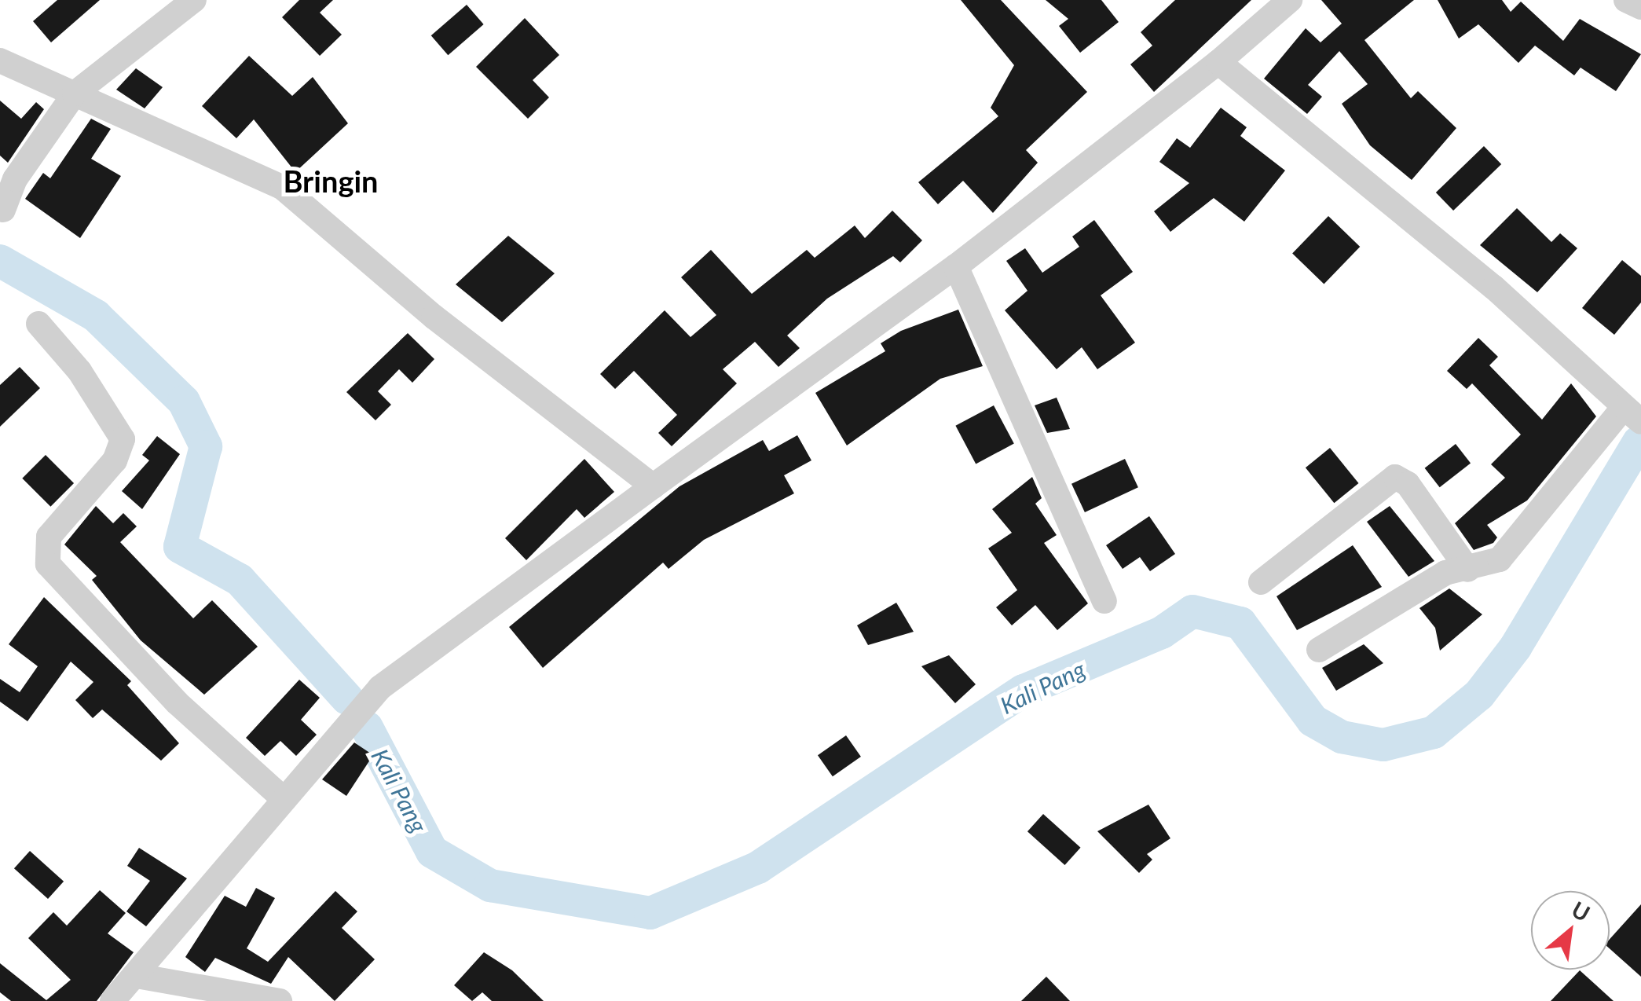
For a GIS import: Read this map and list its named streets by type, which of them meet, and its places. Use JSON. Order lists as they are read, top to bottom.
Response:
{
  "districts": ["Bringin"],
  "water": ["Kali Pang"],
  "north": "top right"
}
